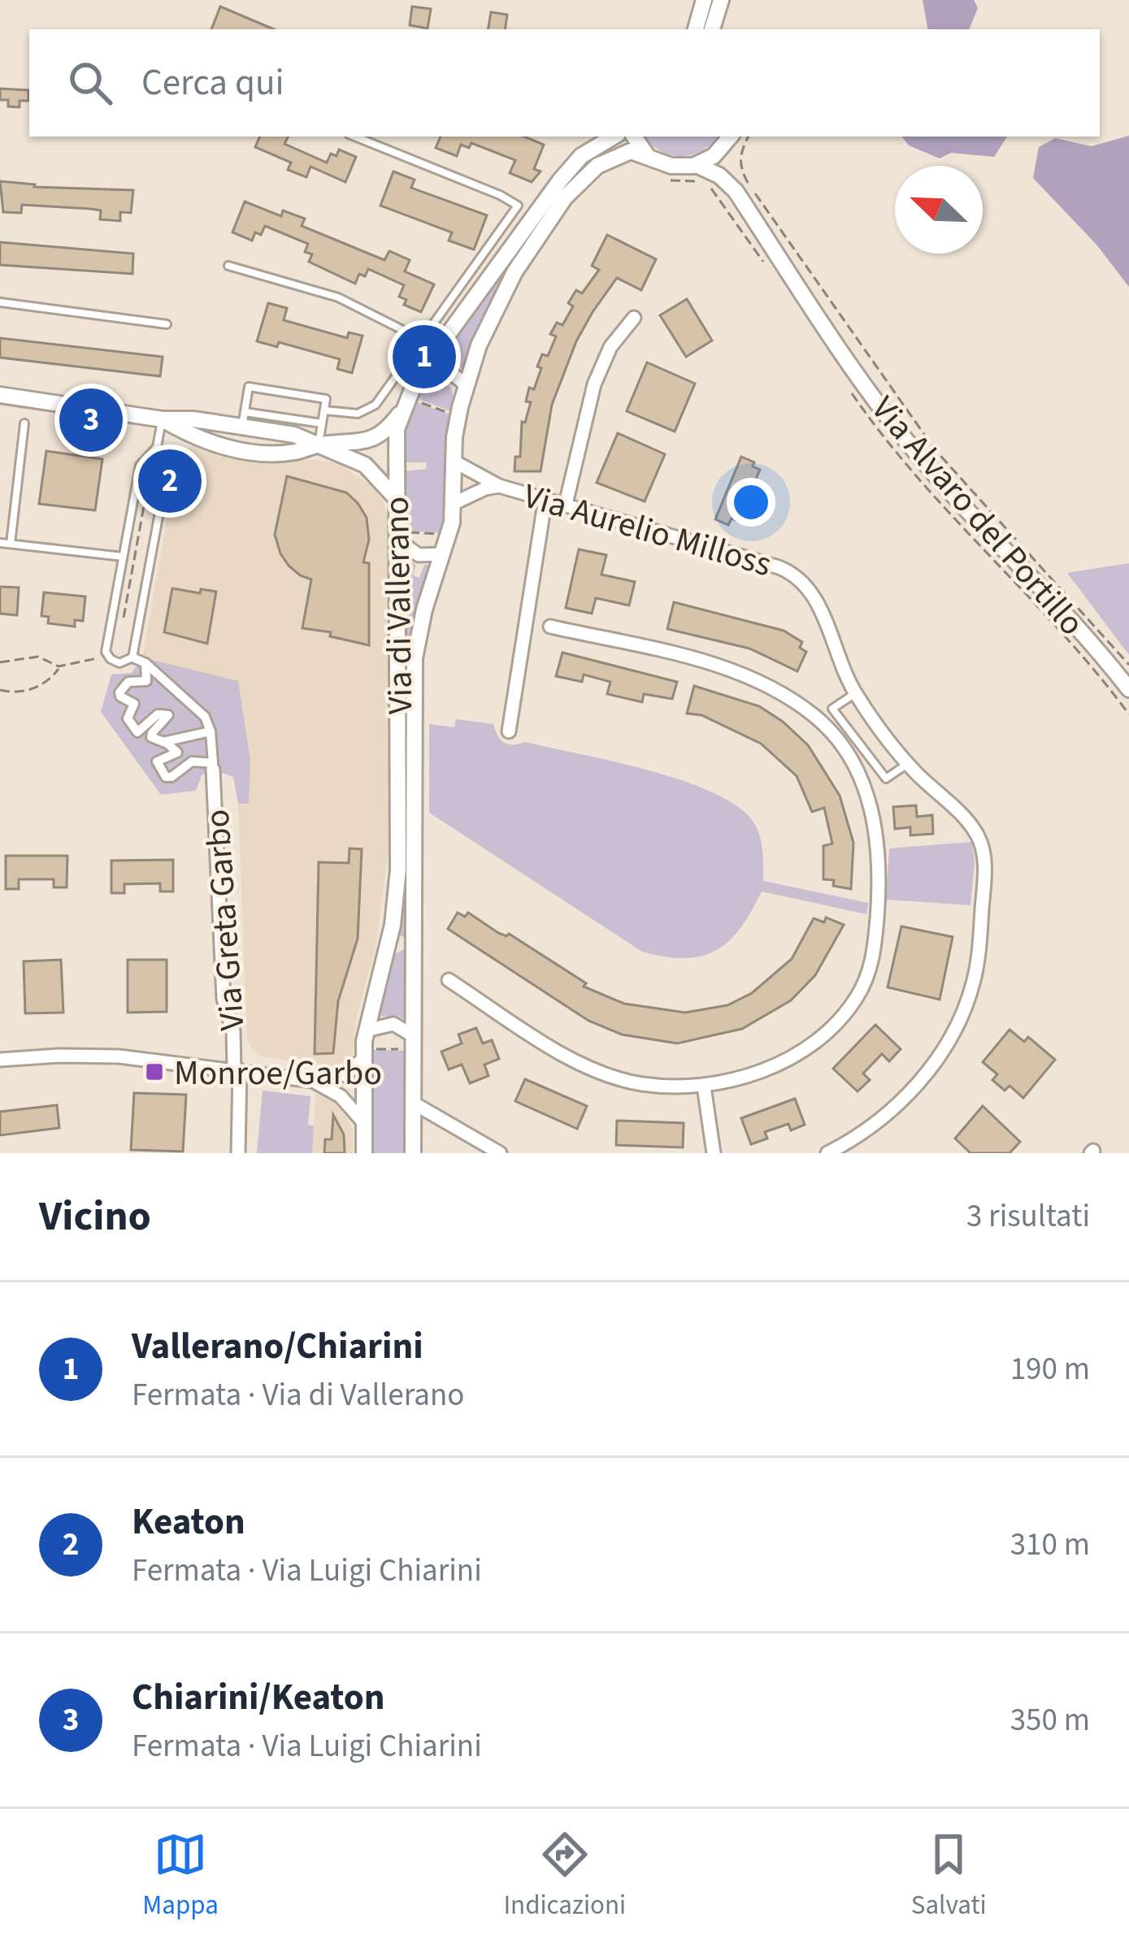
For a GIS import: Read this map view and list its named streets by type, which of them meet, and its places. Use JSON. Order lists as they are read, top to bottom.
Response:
{
  "streets": {
    "street": [
      "Via Alvaro del Portillo",
      "Via Aurelio Milloss",
      "Via di Vallerano",
      "Via Greta Garbo"
    ]
  },
  "crossings": [
    ["Via Alvaro del Portillo", "Via di Vallerano"],
    ["Via Aurelio Milloss", "Via di Vallerano"]
  ],
  "places": {
    "transit": ["Monroe/Garbo"]
  },
  "north": "top left",
  "page": {
    "search": "Cerca qui",
    "pins": ["1", "3", "2"],
    "heading": ["Vicino", "3 risultati"],
    "list": [
      {
        "mark": "1",
        "name": "Vallerano/Chiarini",
        "note": "Fermata · Via di Vallerano",
        "value": "190 m"
      },
      {
        "mark": "2",
        "name": "Keaton",
        "note": "Fermata · Via Luigi Chiarini",
        "value": "310 m"
      },
      {
        "mark": "3",
        "name": "Chiarini/Keaton",
        "note": "Fermata · Via Luigi Chiarini",
        "value": "350 m"
      }
    ],
    "nav": ["Mappa", "Indicazioni", "Salvati"]
  }
}
